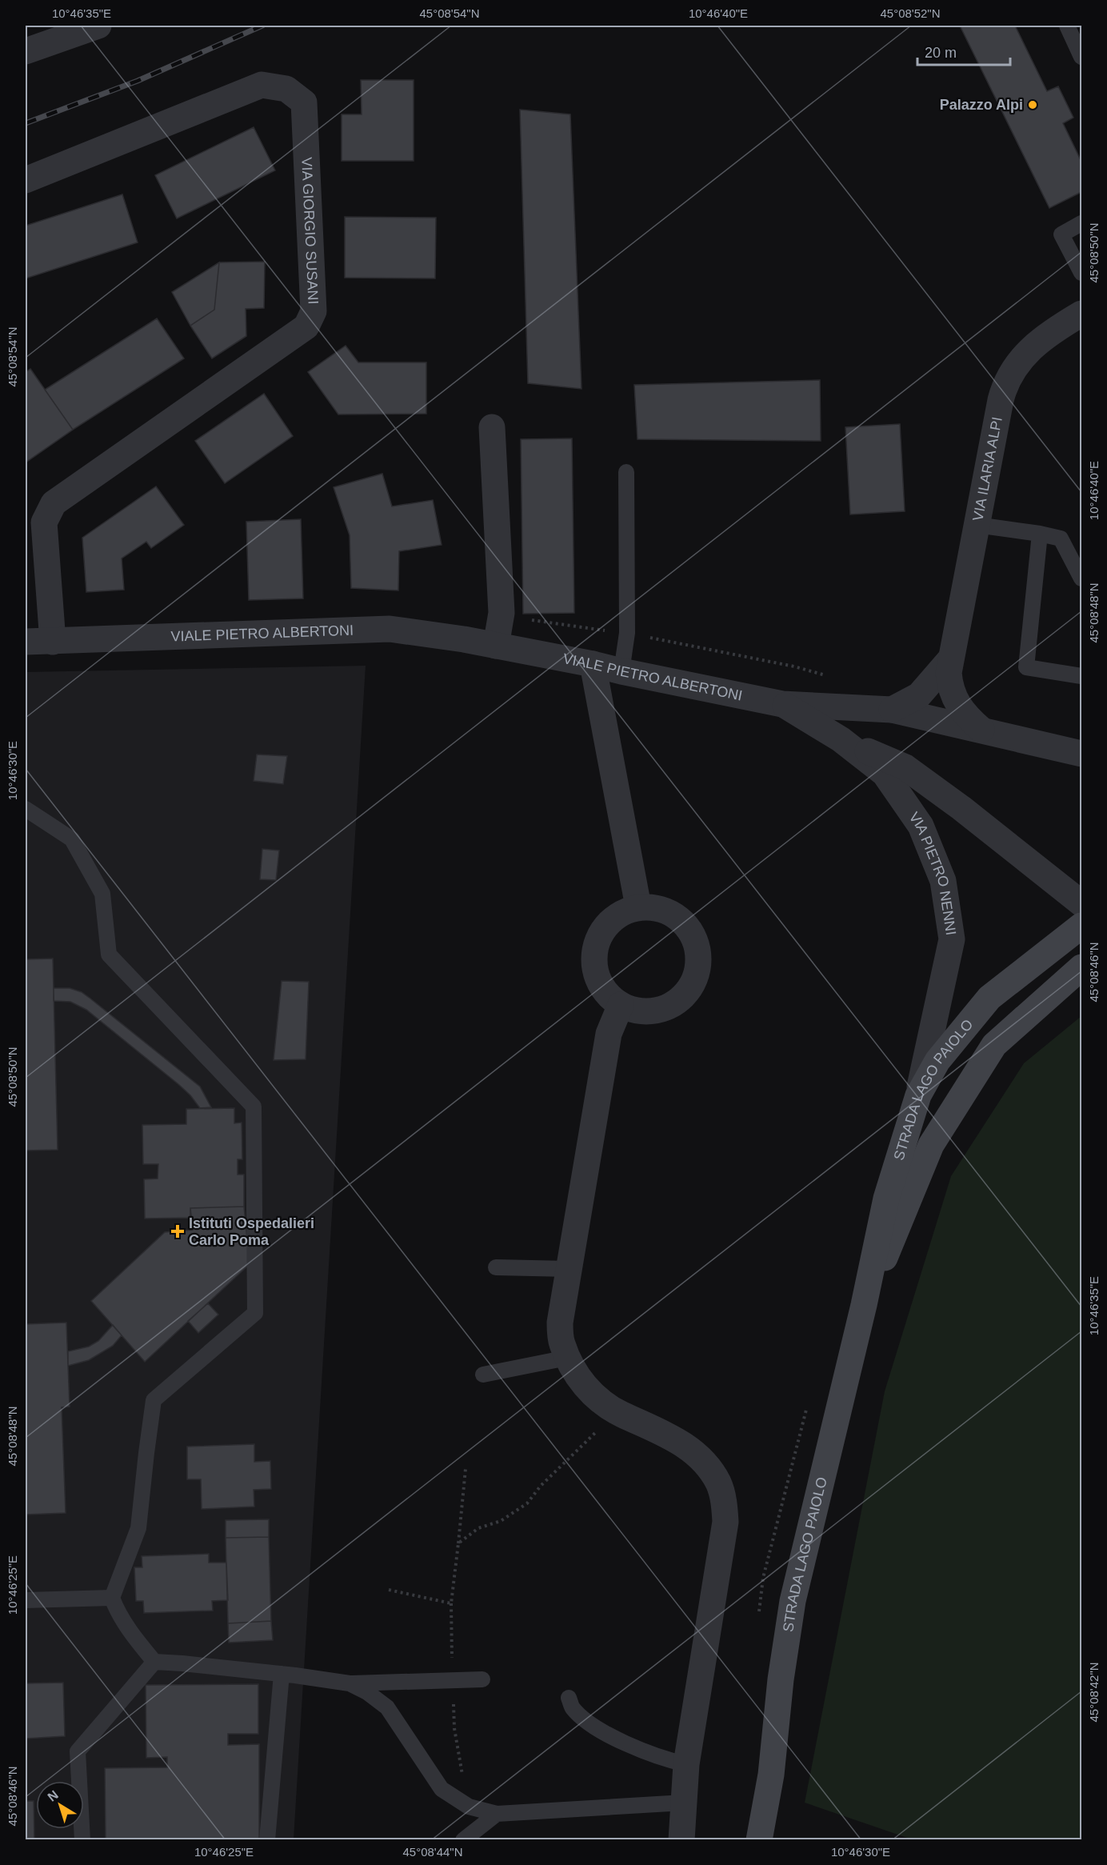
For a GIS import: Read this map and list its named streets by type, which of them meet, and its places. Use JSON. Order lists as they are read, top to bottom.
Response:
{
  "streets": {
    "street": [
      "VIA GIORGIO SUSANI",
      "VIA ILARIA ALPI",
      "VIALE PIETRO ALBERTONI",
      "VIA PIETRO NENNI",
      "STRADA LAGO PAIOLO"
    ]
  },
  "crossings": [
    ["VIA GIORGIO SUSANI", "VIALE PIETRO ALBERTONI"],
    ["VIALE PIETRO ALBERTONI", "VIA PIETRO NENNI"],
    ["VIA PIETRO NENNI", "STRADA LAGO PAIOLO"]
  ],
  "places": {
    "other": ["Palazzo Alpi"],
    "health": ["Istituti Ospedalieri Carlo Poma"]
  },
  "scale_bar": "20 m",
  "north": "top left",
  "coordinates": [
    "10°46'35\"E",
    "45°08'54\"N",
    "10°46'40\"E",
    "45°08'52\"N",
    "45°08'50\"N",
    "45°08'48\"N",
    "10°46'30\"E",
    "45°08'46\"N",
    "10°46'25\"E",
    "45°08'42\"N",
    "45°08'44\"N"
  ]
}
